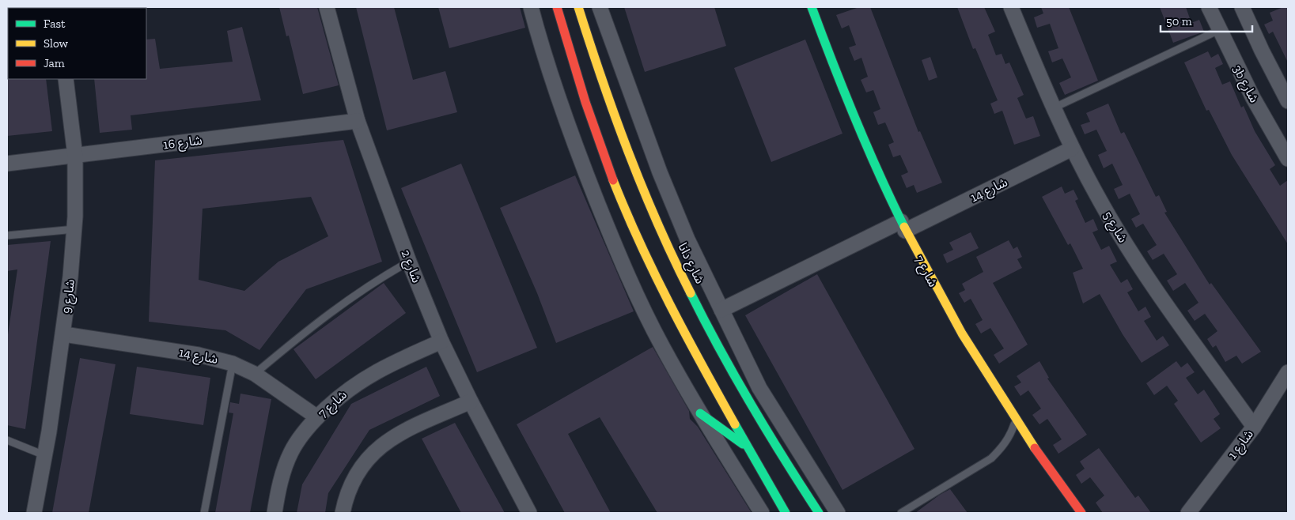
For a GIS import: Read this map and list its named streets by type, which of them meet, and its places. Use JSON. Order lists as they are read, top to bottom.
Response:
{
  "streets": {
    "street": [
      "3b شارع",
      "شارع 16",
      "شارع 14",
      "شارع 5",
      "شارع دانا",
      "شارع 2",
      "شارع 7",
      "شارع 9",
      "شارع 1"
    ]
  },
  "crossings": [
    ["شارع 16", "شارع 2"],
    ["شارع 16", "شارع 9"],
    ["شارع 14", "شارع 5"],
    ["شارع 14", "شارع 7"],
    ["شارع 14", "شارع 9"],
    ["شارع 5", "شارع 1"],
    ["شارع 2", "شارع 7"]
  ],
  "legend": ["Fast", "Slow", "Jam"],
  "scale_bar": "50 m"
}
